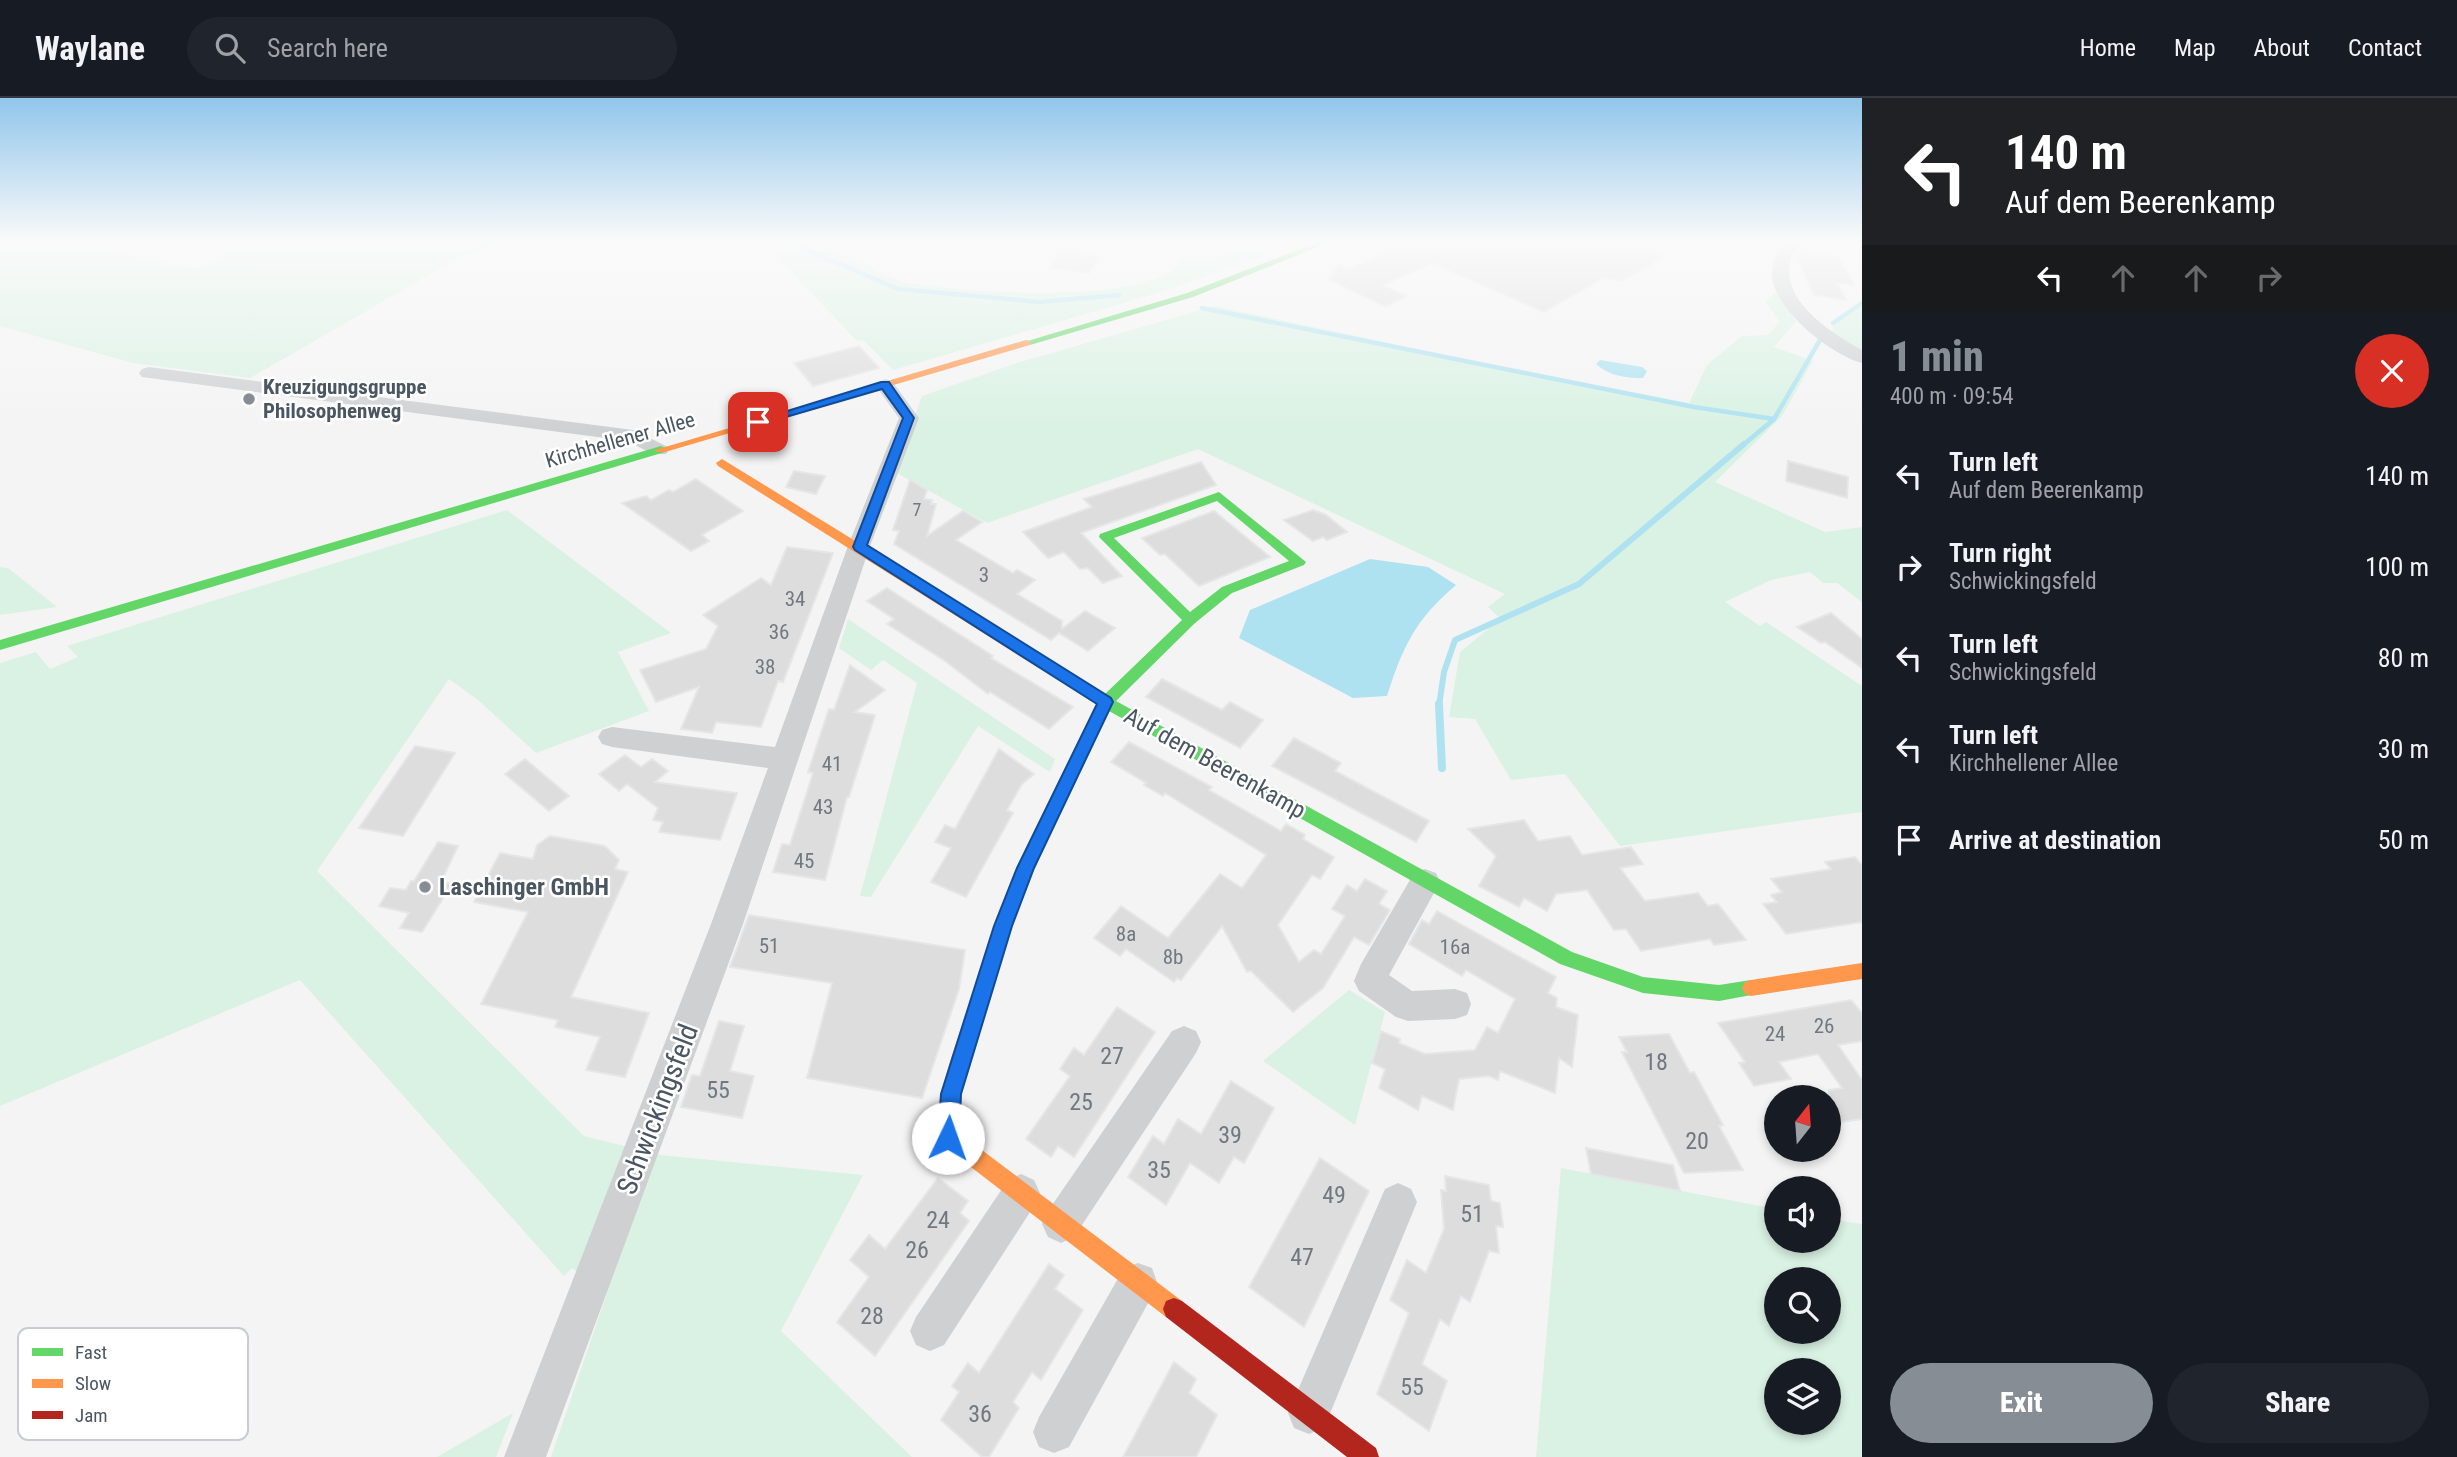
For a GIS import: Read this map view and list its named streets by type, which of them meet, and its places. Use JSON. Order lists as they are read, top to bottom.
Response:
{
  "streets": {
    "street": ["Kirchhellener Allee", "Auf dem Beerenkamp", "Schwickingsfeld"]
  },
  "crossings": [
    ["Kirchhellener Allee", "Schwickingsfeld"],
    ["Auf dem Beerenkamp", "Schwickingsfeld"]
  ],
  "places": ["Kreuzigungsgruppe Philosophenweg", "Laschinger GmbH"],
  "house_numbers": [
    "7",
    "3",
    "34",
    "36",
    "38",
    "41",
    "43",
    "45",
    "8a",
    "51",
    "16a",
    "8b",
    "26",
    "24",
    "27",
    "18",
    "55",
    "25",
    "39",
    "20",
    "35",
    "49",
    "51",
    "24",
    "26",
    "47",
    "28",
    "55",
    "36"
  ],
  "legend": ["Fast", "Slow", "Jam"],
  "north": "top",
  "page": {
    "header": "Waylane",
    "search": "Search here",
    "nav": [
      "Home",
      "Map",
      "About",
      "Contact"
    ],
    "turn": ["140 m", "Auf dem Beerenkamp"],
    "heading": ["1 min", "400 m · 09:54"],
    "list": [
      {
        "name": "Turn left",
        "note": "Auf dem Beerenkamp",
        "value": "140 m"
      },
      {
        "name": "Turn right",
        "note": "Schwickingsfeld",
        "value": "100 m"
      },
      {
        "name": "Turn left",
        "note": "Schwickingsfeld",
        "value": "80 m"
      },
      {
        "name": "Turn left",
        "note": "Kirchhellener Allee",
        "value": "30 m"
      },
      {
        "name": "Arrive at destination",
        "value": "50 m"
      }
    ],
    "buttons": ["Exit", "Share"]
  }
}
